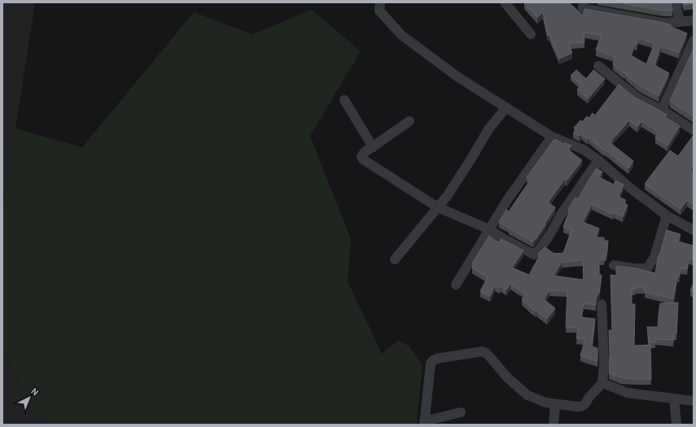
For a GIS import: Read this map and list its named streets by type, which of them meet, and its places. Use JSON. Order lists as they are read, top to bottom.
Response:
{
  "north": "top right"
}
